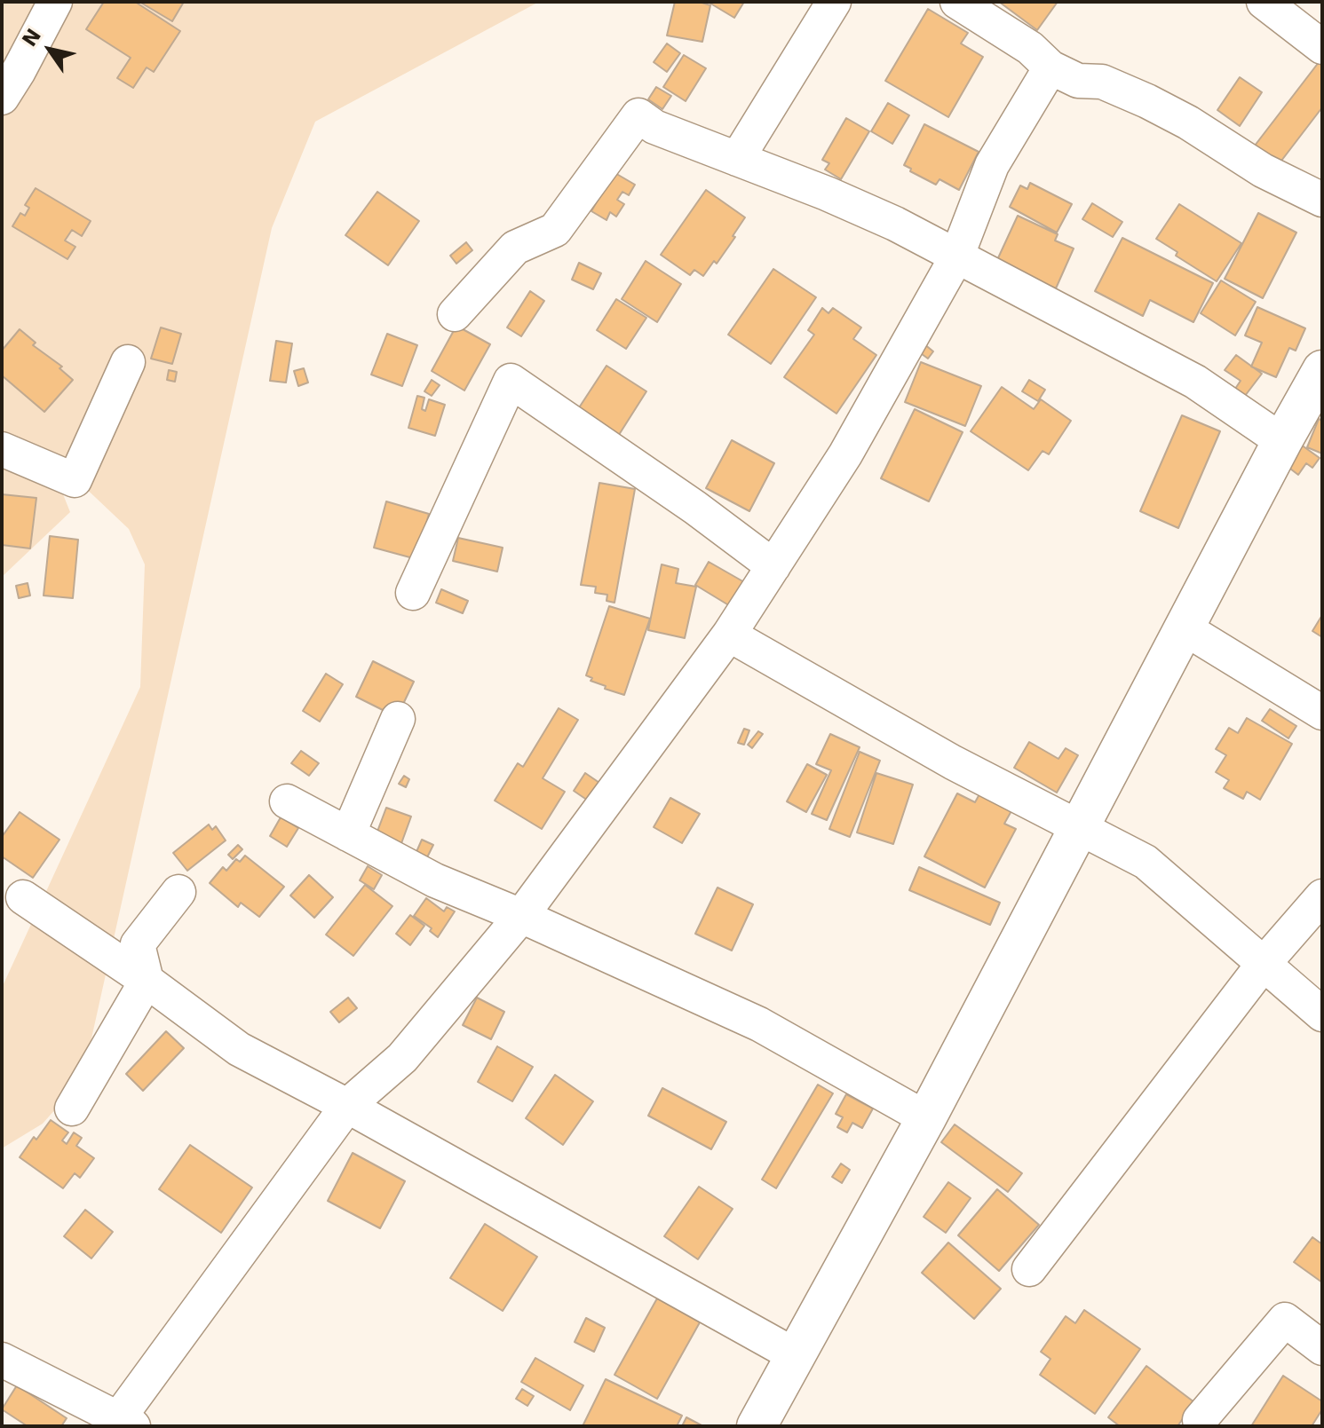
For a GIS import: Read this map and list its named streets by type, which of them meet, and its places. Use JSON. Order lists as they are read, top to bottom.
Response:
{
  "north": "top left"
}
